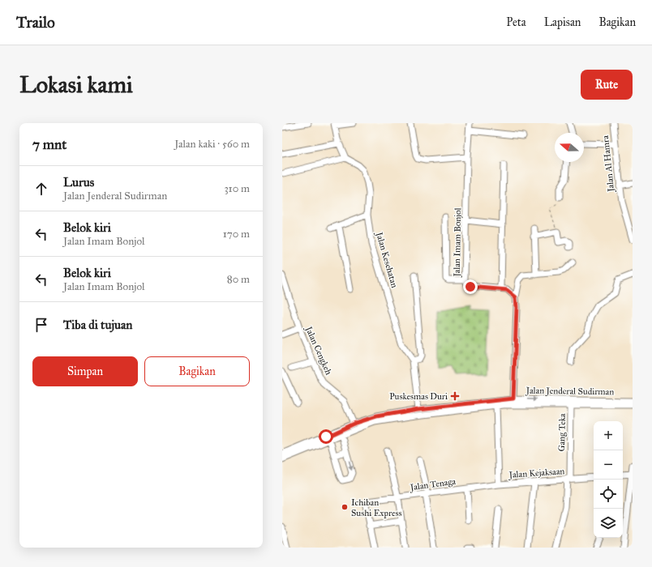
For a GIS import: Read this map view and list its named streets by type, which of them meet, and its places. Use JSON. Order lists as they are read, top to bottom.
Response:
{
  "streets": {
    "street": [
      "Jalan Al Hamra",
      "Jalan Imam Bonjol",
      "Jalan Kesehatan",
      "Jalan Cengkeh",
      "Jalan Jenderal Sudirman",
      "Gang Teka",
      "Jalan Kejaksaan",
      "Jalan Tenaga"
    ]
  },
  "crossings": [
    ["Jalan Kesehatan", "Jalan Jenderal Sudirman"],
    ["Jalan Cengkeh", "Jalan Jenderal Sudirman"],
    ["Jalan Jenderal Sudirman", "Gang Teka"],
    ["Jalan Jenderal Sudirman", "Jalan Kejaksaan"],
    ["Gang Teka", "Jalan Kejaksaan"],
    ["Jalan Kejaksaan", "Jalan Tenaga"]
  ],
  "places": {
    "health": ["Puskesmas Duri"],
    "other": ["Ichiban Sushi Express"]
  },
  "north": "left",
  "page": {
    "header": "Trailo",
    "nav": ["Peta", "Lapisan", "Bagikan"],
    "buttons": [
      "Rute",
      ["Simpan", "Bagikan"]
    ],
    "title": "Lokasi kami",
    "heading": ["7 mnt", "Jalan kaki · 560 m"],
    "list": [
      ["Lurus", "Jalan Jenderal Sudirman", "310 m"],
      ["Belok kiri", "Jalan Imam Bonjol", "170 m"],
      ["Belok kiri", "Jalan Imam Bonjol", "80 m"],
      "Tiba di tujuan"
    ],
    "map_buttons": ["+", "−"]
  }
}
